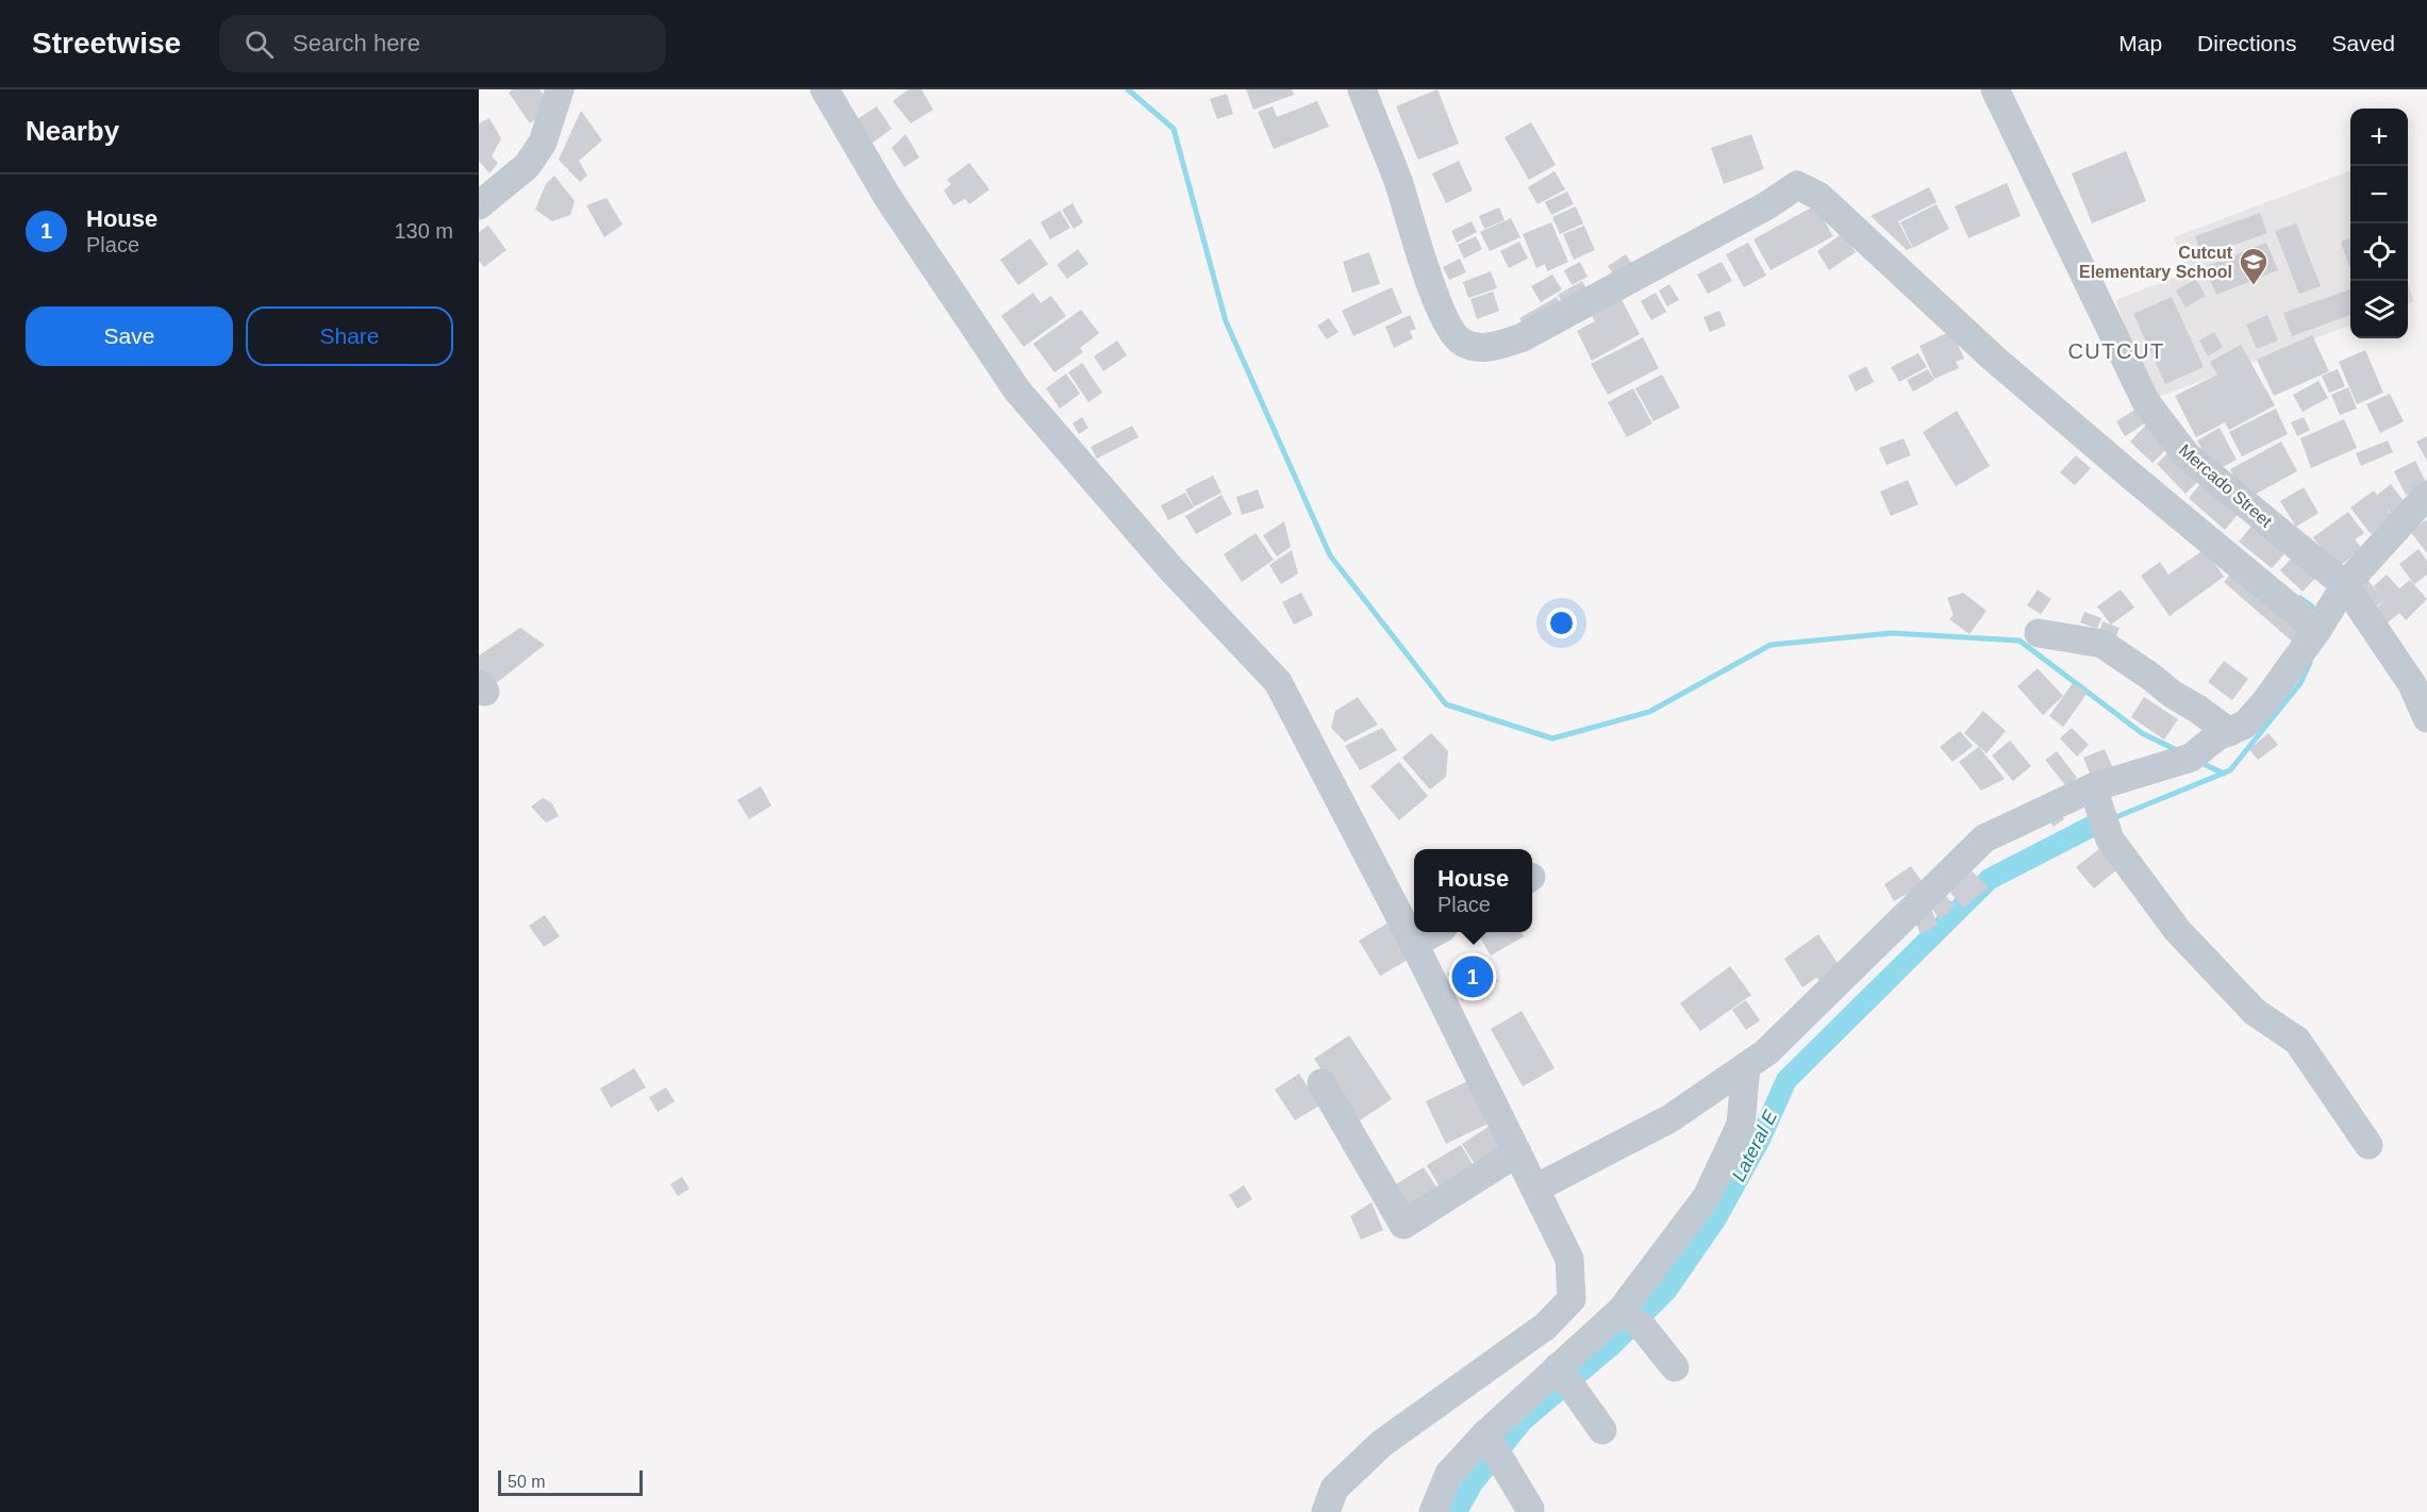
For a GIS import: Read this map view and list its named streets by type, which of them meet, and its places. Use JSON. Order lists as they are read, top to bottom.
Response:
{
  "streets": {
    "street": ["Mercado Street"]
  },
  "districts": ["CUTCUT"],
  "water": ["Lateral E"],
  "places": {
    "school or university": ["Cutcut Elementary School"]
  },
  "scale_bar": "50 m",
  "page": {
    "header": "Streetwise",
    "search": "Search here",
    "nav": ["Map", "Directions", "Saved"],
    "heading": "Nearby",
    "map_buttons": ["+", "−"],
    "list": [
      {
        "mark": "1",
        "name": "House",
        "note": "Place",
        "value": "130 m"
      }
    ],
    "buttons": ["Save", "Share"],
    "popup": ["House", "Place"],
    "pins": "1",
    "scale": "50 m"
  }
}
